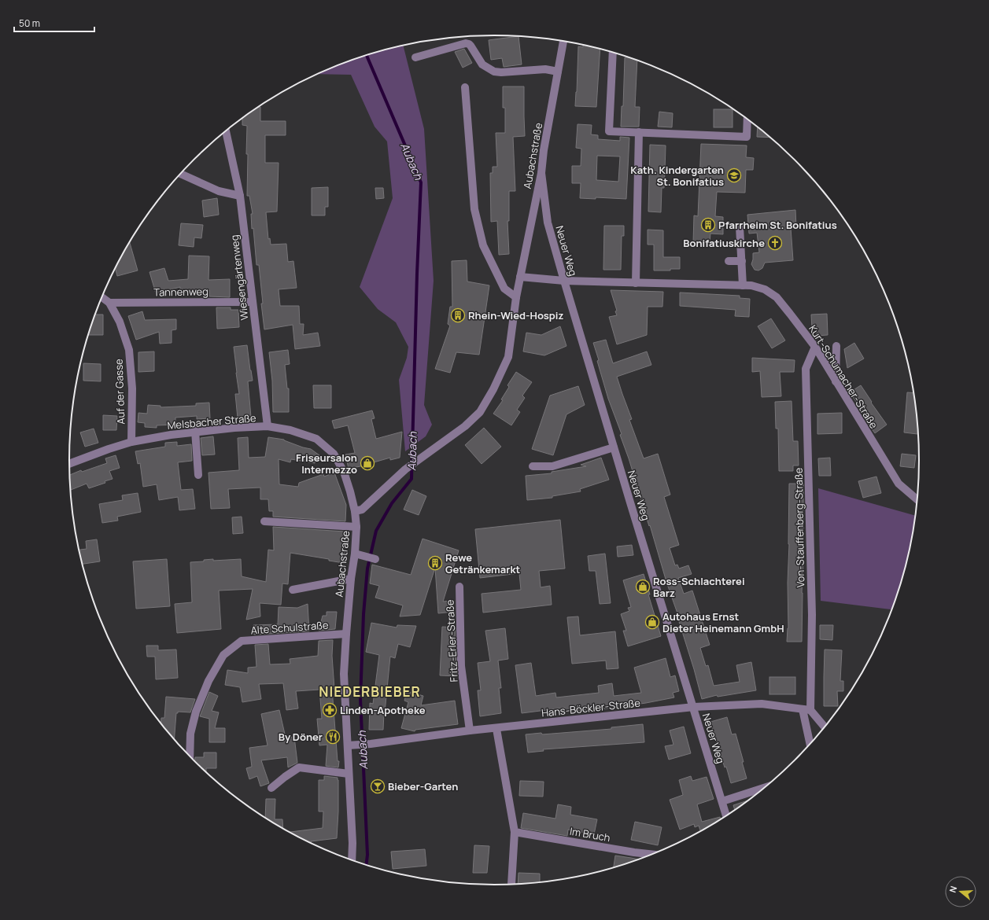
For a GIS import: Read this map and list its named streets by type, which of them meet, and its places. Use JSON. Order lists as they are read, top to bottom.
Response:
{
  "streets": {
    "street": [
      "Aubachstraße",
      "Neuer Weg",
      "Wiesengärtenweg",
      "Tannenweg",
      "Kurt-Schumacher-Straße",
      "Auf der Gasse",
      "Melsbacher Straße",
      "Von-Stauffenberg-Straße",
      "Alte Schulstraße",
      "Fritz-Erler-Straße",
      "Hans-Böckler-Straße",
      "Im Bruch"
    ]
  },
  "crossings": [
    ["Aubachstraße", "Neuer Weg"],
    ["Aubachstraße", "Melsbacher Straße"],
    ["Aubachstraße", "Alte Schulstraße"],
    ["Aubachstraße", "Hans-Böckler-Straße"],
    ["Neuer Weg", "Kurt-Schumacher-Straße"],
    ["Neuer Weg", "Hans-Böckler-Straße"],
    ["Wiesengärtenweg", "Tannenweg"],
    ["Wiesengärtenweg", "Melsbacher Straße"],
    ["Tannenweg", "Auf der Gasse"],
    ["Kurt-Schumacher-Straße", "Von-Stauffenberg-Straße"],
    ["Auf der Gasse", "Melsbacher Straße"],
    ["Von-Stauffenberg-Straße", "Hans-Böckler-Straße"],
    ["Fritz-Erler-Straße", "Hans-Böckler-Straße"]
  ],
  "districts": ["NIEDERBIEBER"],
  "water": ["Aubach"],
  "places": {
    "school or university": ["Kath. Kindergarten St. Bonifatius"],
    "building": ["Pfarrheim St. Bonifatius", "Rhein-Wied-Hospiz", "Rewe Getränkemarkt"],
    "church": ["Bonifatiuskirche"],
    "shop": ["Friseursalon Intermezzo", "Ross-Schlachterei Barz", "Autohaus Ernst Dieter Heinemann GmbH"],
    "pharmacy": ["Linden-Apotheke"],
    "restaurant": ["By Döner"],
    "bar": ["Bieber-Garten"]
  },
  "scale_bar": "50 m",
  "north": "left"
}
